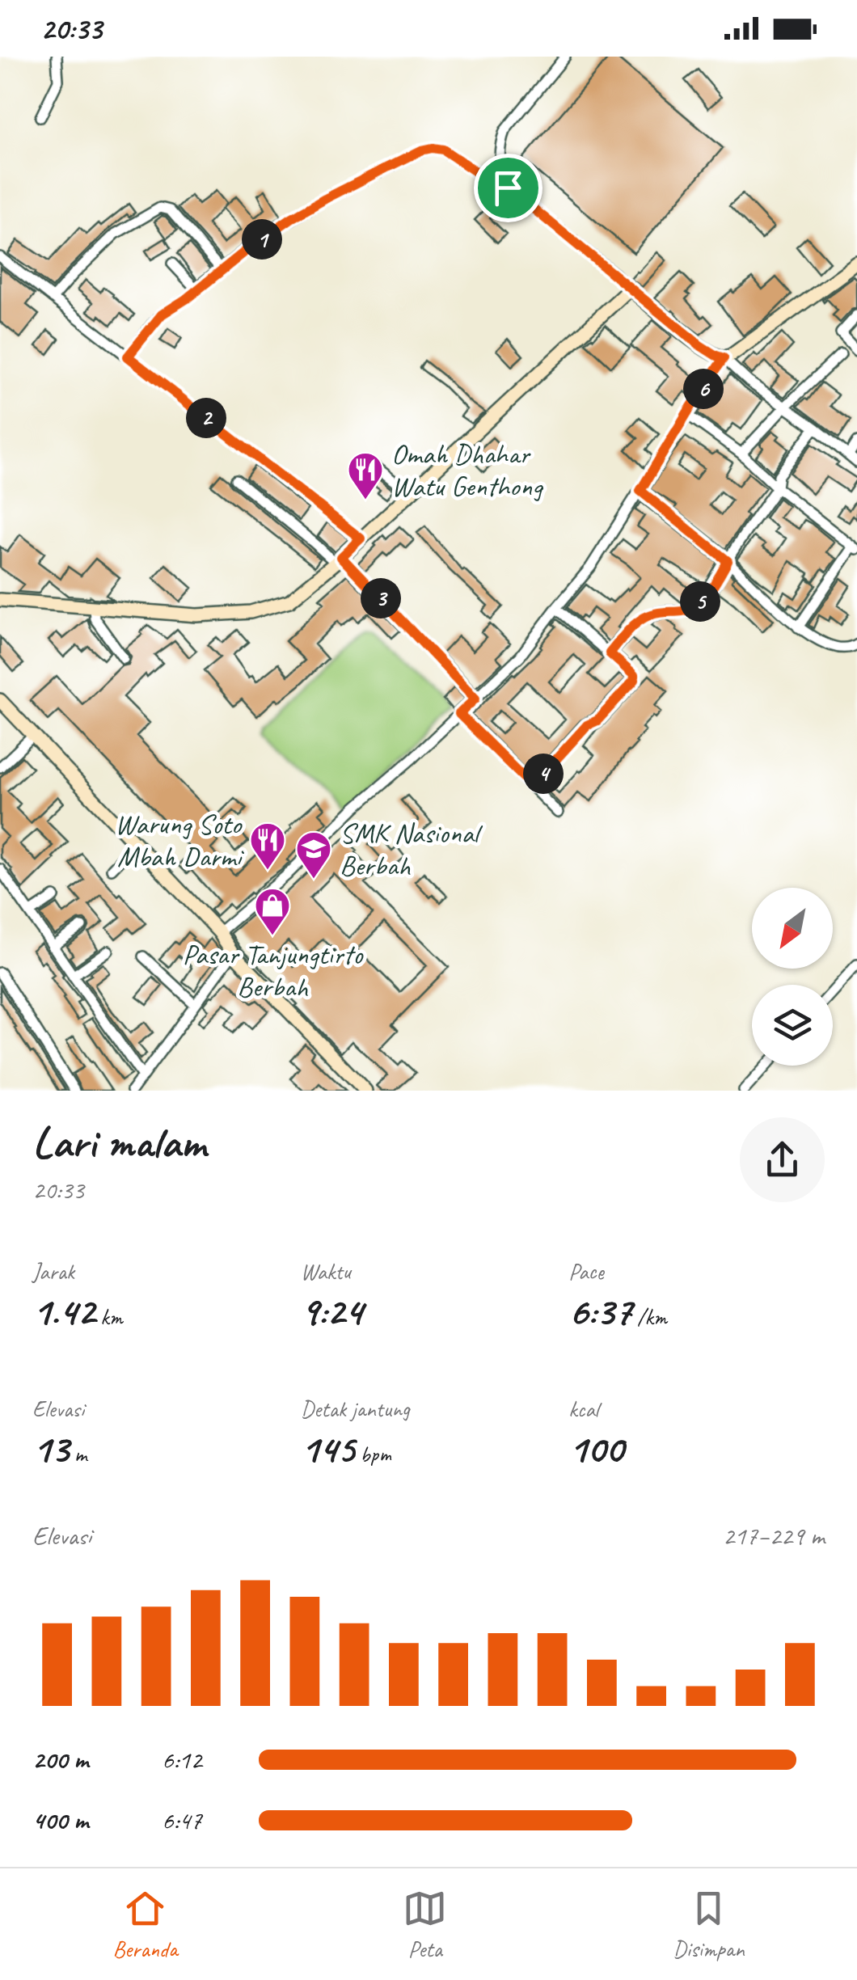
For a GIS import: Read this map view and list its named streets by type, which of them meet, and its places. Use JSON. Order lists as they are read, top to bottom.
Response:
{
  "places": {
    "restaurant": ["Omah Dhahar Watu Genthong", "Warung Soto Mbah Darmi"],
    "school or university": ["SMK Nasional Berbah"],
    "shop": ["Pasar Tanjungtirto Berbah"]
  },
  "north": "bottom left",
  "page": {
    "status": "20:33",
    "pins": [
      "1",
      "6",
      "2",
      "3",
      "5",
      "4"
    ],
    "heading": ["Lari malam", "20:33"],
    "stats": [
      ["Jarak", "1.42 km"],
      ["Waktu", "9:24"],
      ["Pace", "6:37 /km"],
      ["Elevasi", "13 m"],
      ["Detak jantung", "145 bpm"],
      ["kcal", "100"]
    ],
    "chart": ["Elevasi", "217–229 m"],
    "list": [
      {
        "name": "200 m",
        "note": "6:12"
      },
      {
        "name": "400 m",
        "note": "6:47"
      }
    ],
    "tabs": ["Beranda", "Peta", "Disimpan"]
  }
}
